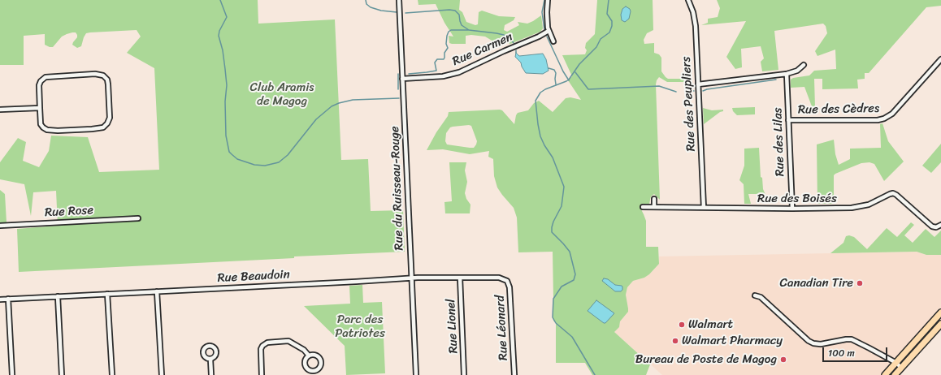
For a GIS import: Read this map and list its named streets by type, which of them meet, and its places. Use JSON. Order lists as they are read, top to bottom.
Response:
{
  "streets": {
    "street": [
      "Rue Carmen",
      "Rue des Peupliers",
      "Rue des Cèdres",
      "Rue des Lilas",
      "Rue du Ruisseau-Rouge",
      "Rue des Boisés",
      "Rue Rose",
      "Rue Beaudoin",
      "Rue Lionel",
      "Rue Léonard"
    ]
  },
  "crossings": [
    ["Rue Carmen", "Rue du Ruisseau-Rouge"],
    ["Rue des Peupliers", "Rue des Boisés"],
    ["Rue des Cèdres", "Rue des Lilas"],
    ["Rue des Lilas", "Rue des Boisés"],
    ["Rue du Ruisseau-Rouge", "Rue Beaudoin"],
    ["Rue Beaudoin", "Rue Lionel"],
    ["Rue Beaudoin", "Rue Léonard"]
  ],
  "parks": ["Club Aramis de Magog", "Parc des Patriotes"],
  "places": [
    "Canadian Tire",
    "Walmart",
    "Walmart Pharmacy",
    "Bureau de Poste de Magog"
  ],
  "scale_bar": "100 m"
}
